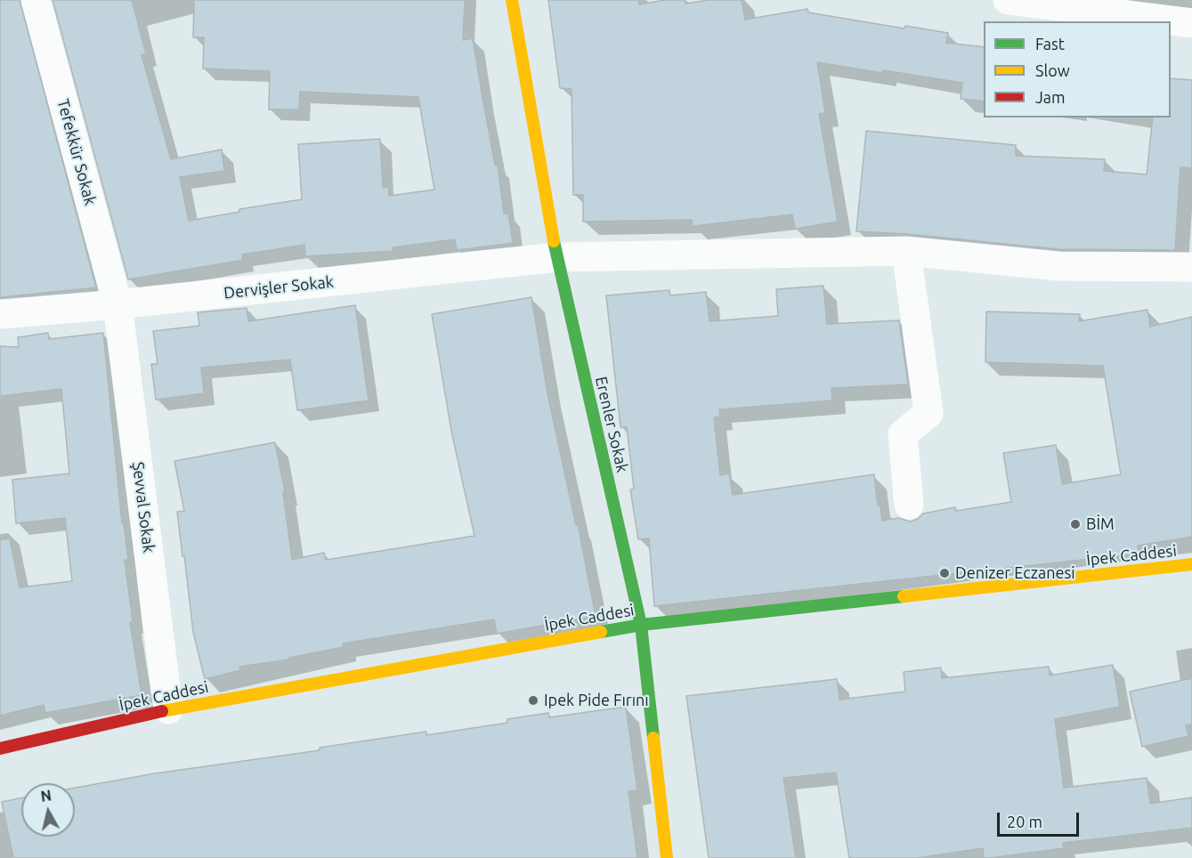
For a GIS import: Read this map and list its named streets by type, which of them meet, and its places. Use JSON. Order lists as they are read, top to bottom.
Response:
{
  "streets": {
    "main road": ["Erenler Sokak", "İpek Caddesi"],
    "street": ["Tefekkür Sokak", "Dervişler Sokak", "Şevval Sokak"]
  },
  "crossings": [
    ["Tefekkür Sokak", "Dervişler Sokak"],
    ["Tefekkür Sokak", "Şevval Sokak"],
    ["Dervişler Sokak", "Erenler Sokak"],
    ["Dervişler Sokak", "Şevval Sokak"],
    ["Erenler Sokak", "İpek Caddesi"],
    ["Şevval Sokak", "İpek Caddesi"]
  ],
  "places": ["BİM", "Denizer Eczanesi", "Ipek Pide Fırını"],
  "legend": ["Fast", "Slow", "Jam"],
  "scale_bar": "20 m",
  "north": "top"
}
